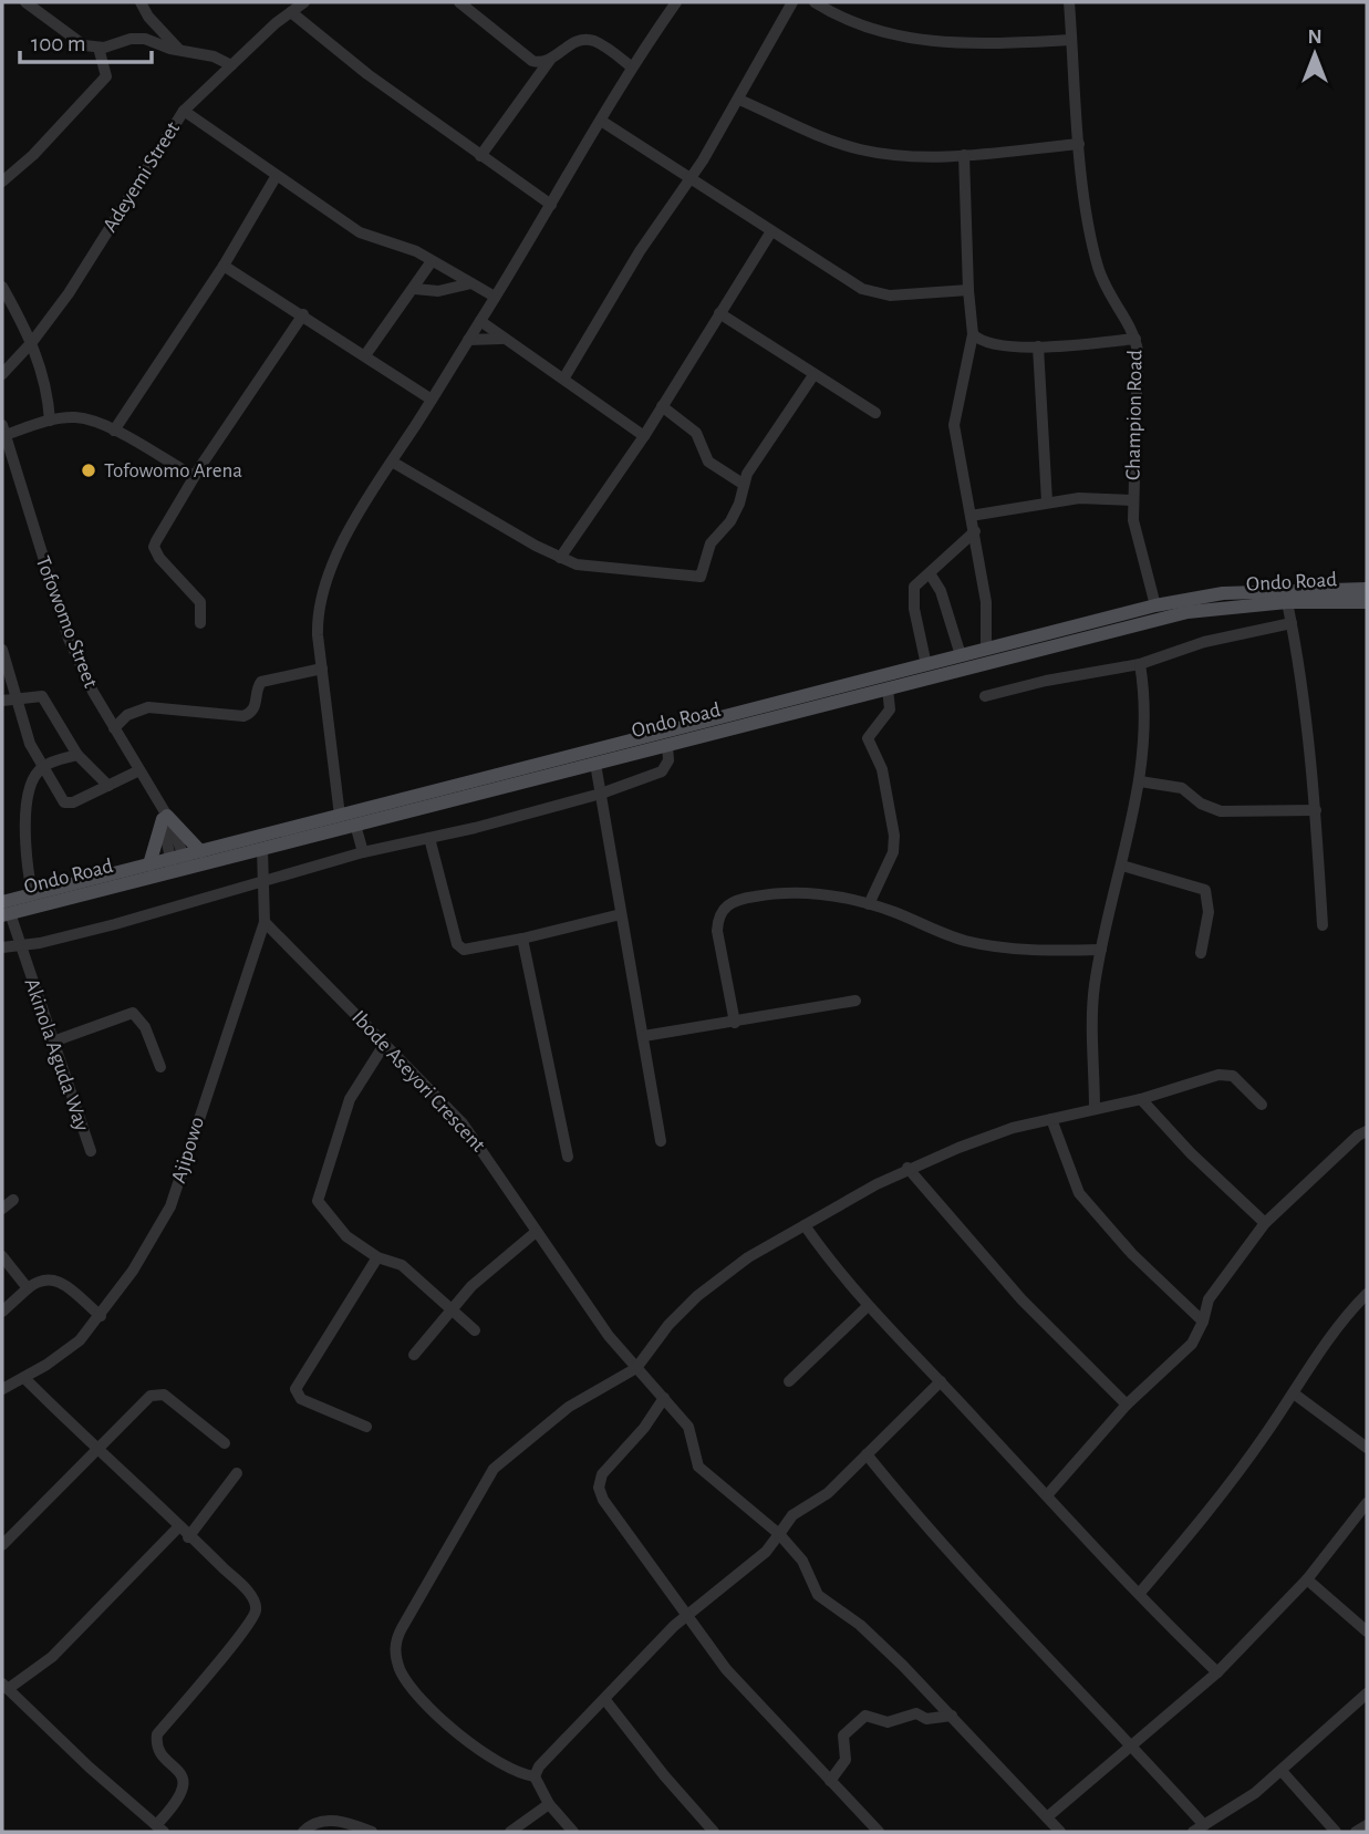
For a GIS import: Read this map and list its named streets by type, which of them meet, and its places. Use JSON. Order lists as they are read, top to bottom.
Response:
{
  "streets": {
    "main road": ["Ondo Road"],
    "street": [
      "Adeyemi Street",
      "Champion Road",
      "Tofowomo Street",
      "Akinola Aguda Way",
      "Ibode Aseyori Crescent",
      "Ajipowo"
    ]
  },
  "crossings": [
    ["Champion Road", "Ondo Road"],
    ["Ondo Road", "Tofowomo Street"],
    ["Ondo Road", "Akinola Aguda Way"],
    ["Ondo Road", "Ajipowo"],
    ["Ibode Aseyori Crescent", "Ajipowo"]
  ],
  "places": ["Tofowomo Arena"],
  "scale_bar": "100 m",
  "north": "top"
}
